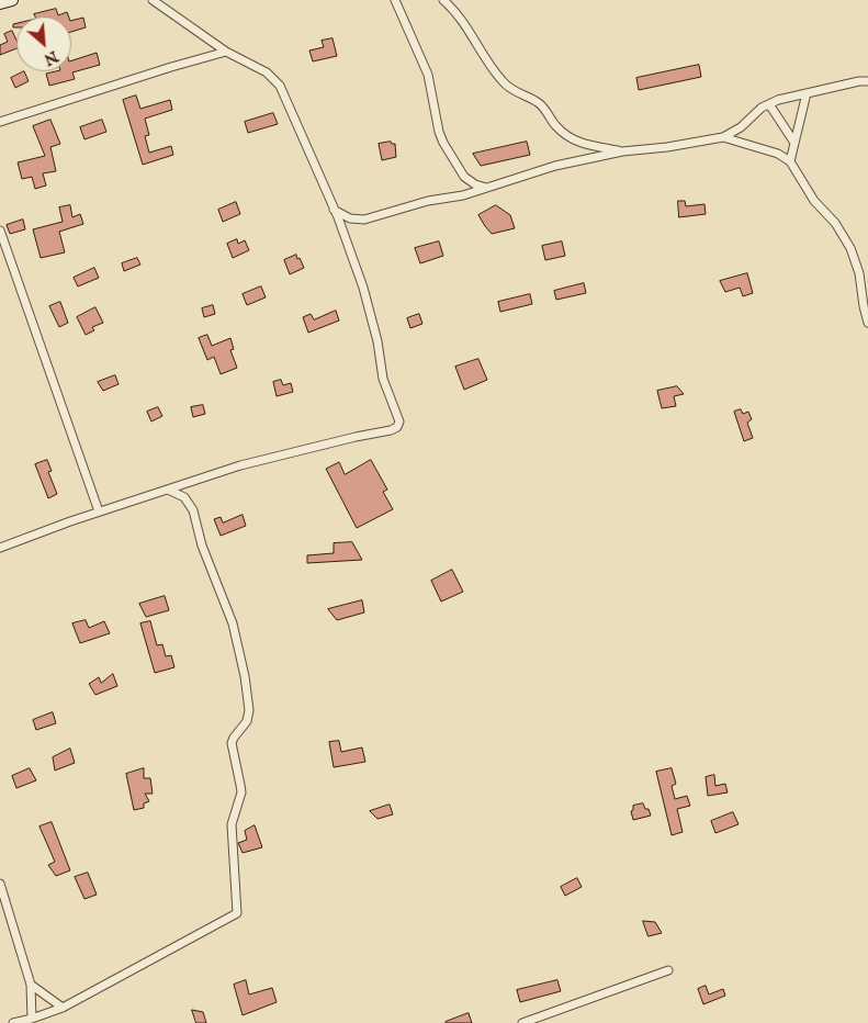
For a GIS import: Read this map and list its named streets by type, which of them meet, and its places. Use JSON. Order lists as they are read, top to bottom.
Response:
{
  "north": "bottom right"
}
